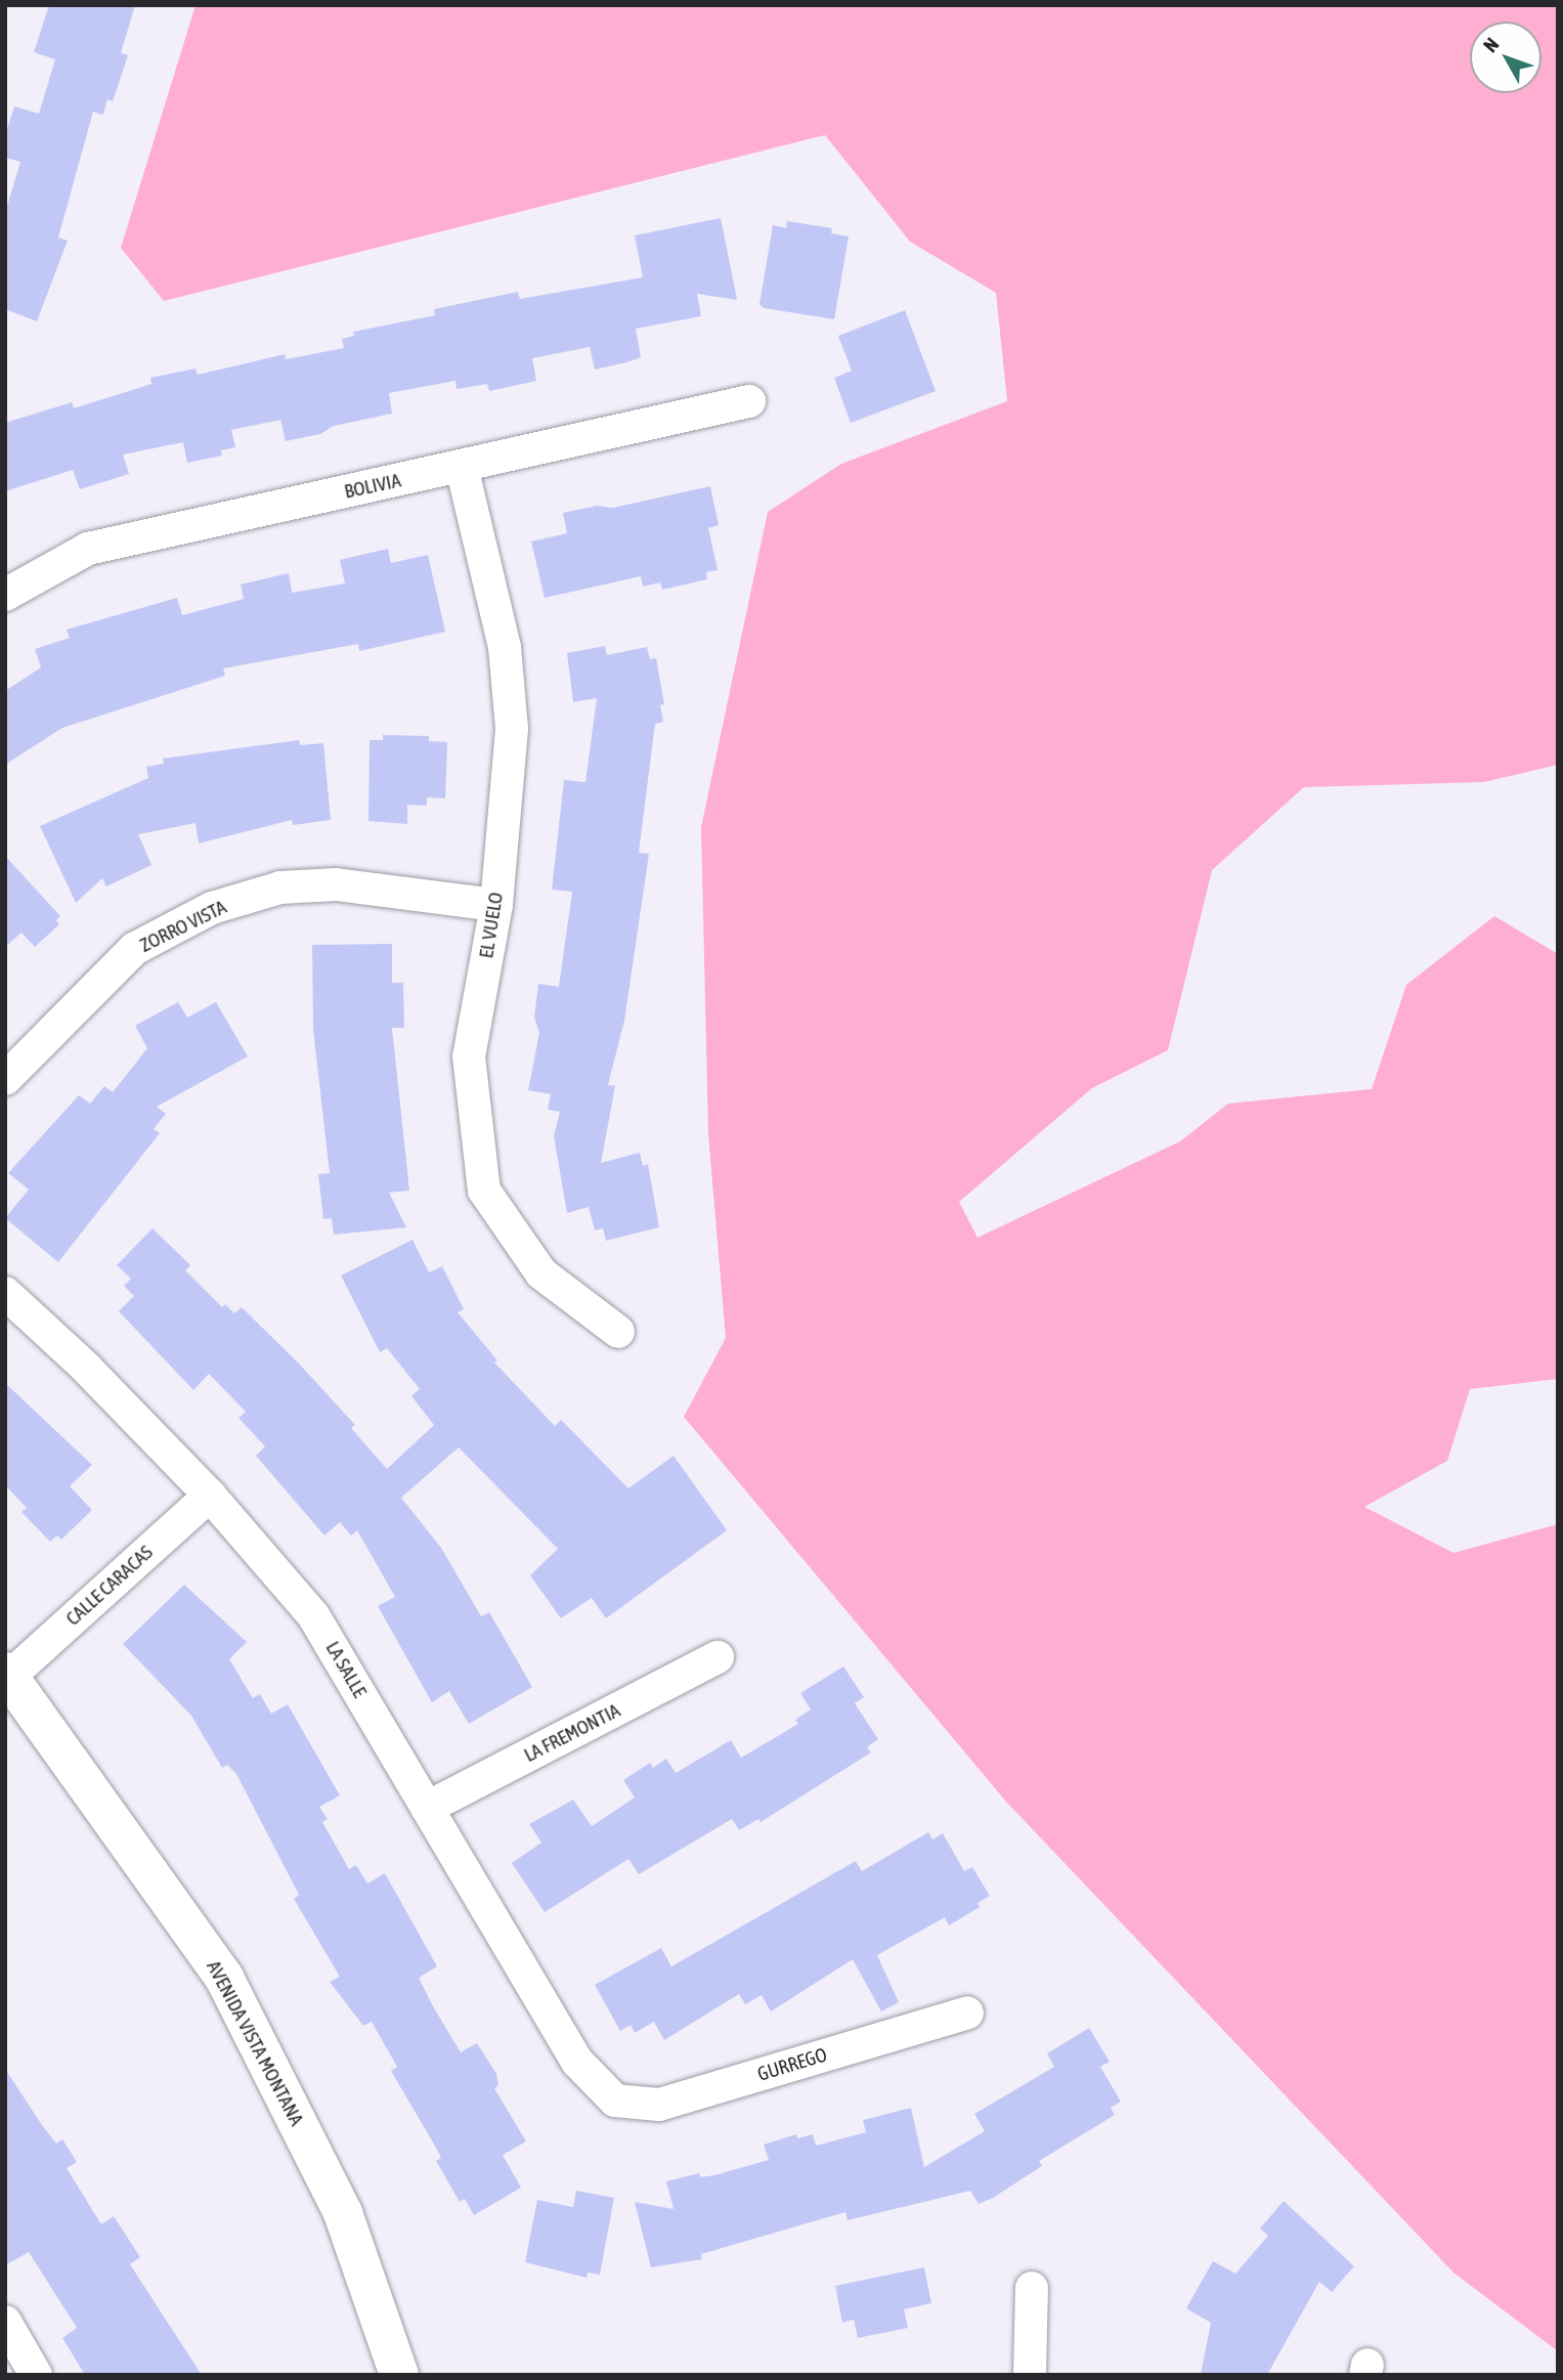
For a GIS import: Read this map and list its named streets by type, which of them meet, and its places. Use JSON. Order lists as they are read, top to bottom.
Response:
{
  "streets": {
    "street": [
      "BOLIVIA",
      "EL VUELO",
      "ZORRO VISTA",
      "CALLE CARACAS",
      "LA SALLE",
      "LA FREMONTIA",
      "AVENIDA VISTA MONTANA",
      "GURREGO"
    ]
  },
  "crossings": [
    ["BOLIVIA", "EL VUELO"],
    ["EL VUELO", "ZORRO VISTA"],
    ["CALLE CARACAS", "LA SALLE"],
    ["CALLE CARACAS", "AVENIDA VISTA MONTANA"],
    ["LA SALLE", "LA FREMONTIA"],
    ["LA SALLE", "GURREGO"]
  ],
  "north": "top left"
}
